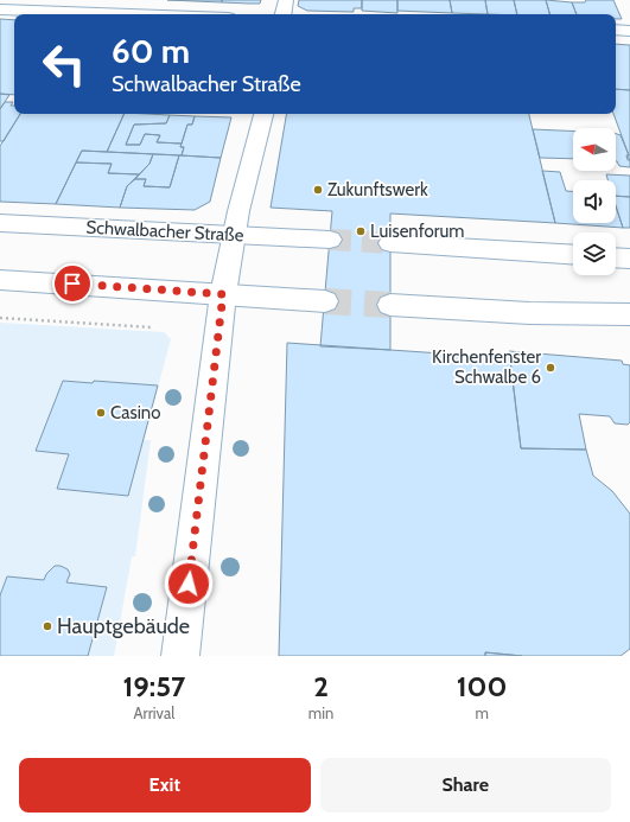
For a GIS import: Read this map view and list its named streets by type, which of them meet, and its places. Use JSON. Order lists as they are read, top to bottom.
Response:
{
  "streets": {
    "main road": ["Schwalbacher Straße"]
  },
  "places": [
    "Zukunftswerk",
    "Luisenforum",
    "Kirchenfenster Schwalbe 6",
    "Casino",
    "Hauptgebäude"
  ],
  "north": "left",
  "page": {
    "turn": ["60 m", "Schwalbacher Straße"],
    "eta": [
      "19:57",
      "Arrival",
      "2",
      "min",
      "100",
      "m"
    ],
    "buttons": ["Exit", "Share"]
  }
}
